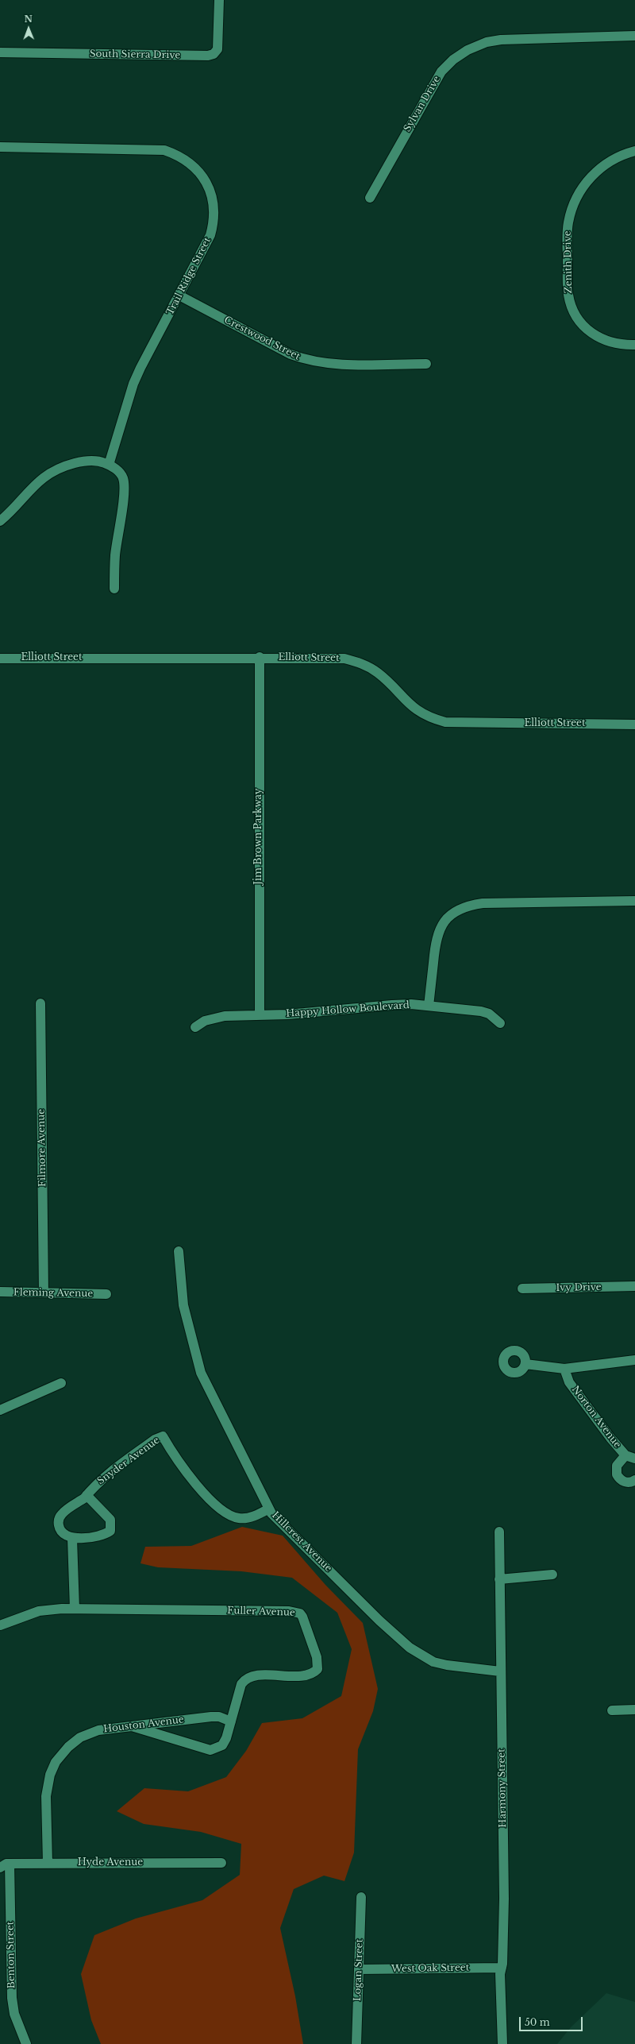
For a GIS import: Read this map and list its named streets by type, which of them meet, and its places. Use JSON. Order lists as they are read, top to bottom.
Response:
{
  "streets": {
    "street": [
      "South Sierra Drive",
      "Sylvan Drive",
      "Zenith Drive",
      "Trail Ridge Street",
      "Crestwood Street",
      "Elliott Street",
      "Jim Brown Parkway",
      "Happy Hollow Boulevard",
      "Filmore Avenue",
      "Ivy Drive",
      "Fleming Avenue",
      "Norton Avenue",
      "Snyder Avenue",
      "Hillcrest Avenue",
      "Fuller Avenue",
      "Houston Avenue",
      "Harmony Street",
      "Hyde Avenue",
      "Benton Street",
      "West Oak Street",
      "Logan Street"
    ]
  },
  "crossings": [
    ["Trail Ridge Street", "Crestwood Street"],
    ["Elliott Street", "Jim Brown Parkway"],
    ["Jim Brown Parkway", "Happy Hollow Boulevard"],
    ["Filmore Avenue", "Fleming Avenue"],
    ["Snyder Avenue", "Hillcrest Avenue"],
    ["Hillcrest Avenue", "Harmony Street"],
    ["Fuller Avenue", "Houston Avenue"],
    ["Houston Avenue", "Hyde Avenue"],
    ["Harmony Street", "West Oak Street"],
    ["Hyde Avenue", "Benton Street"],
    ["West Oak Street", "Logan Street"]
  ],
  "scale_bar": "50 m",
  "north": "top"
}
